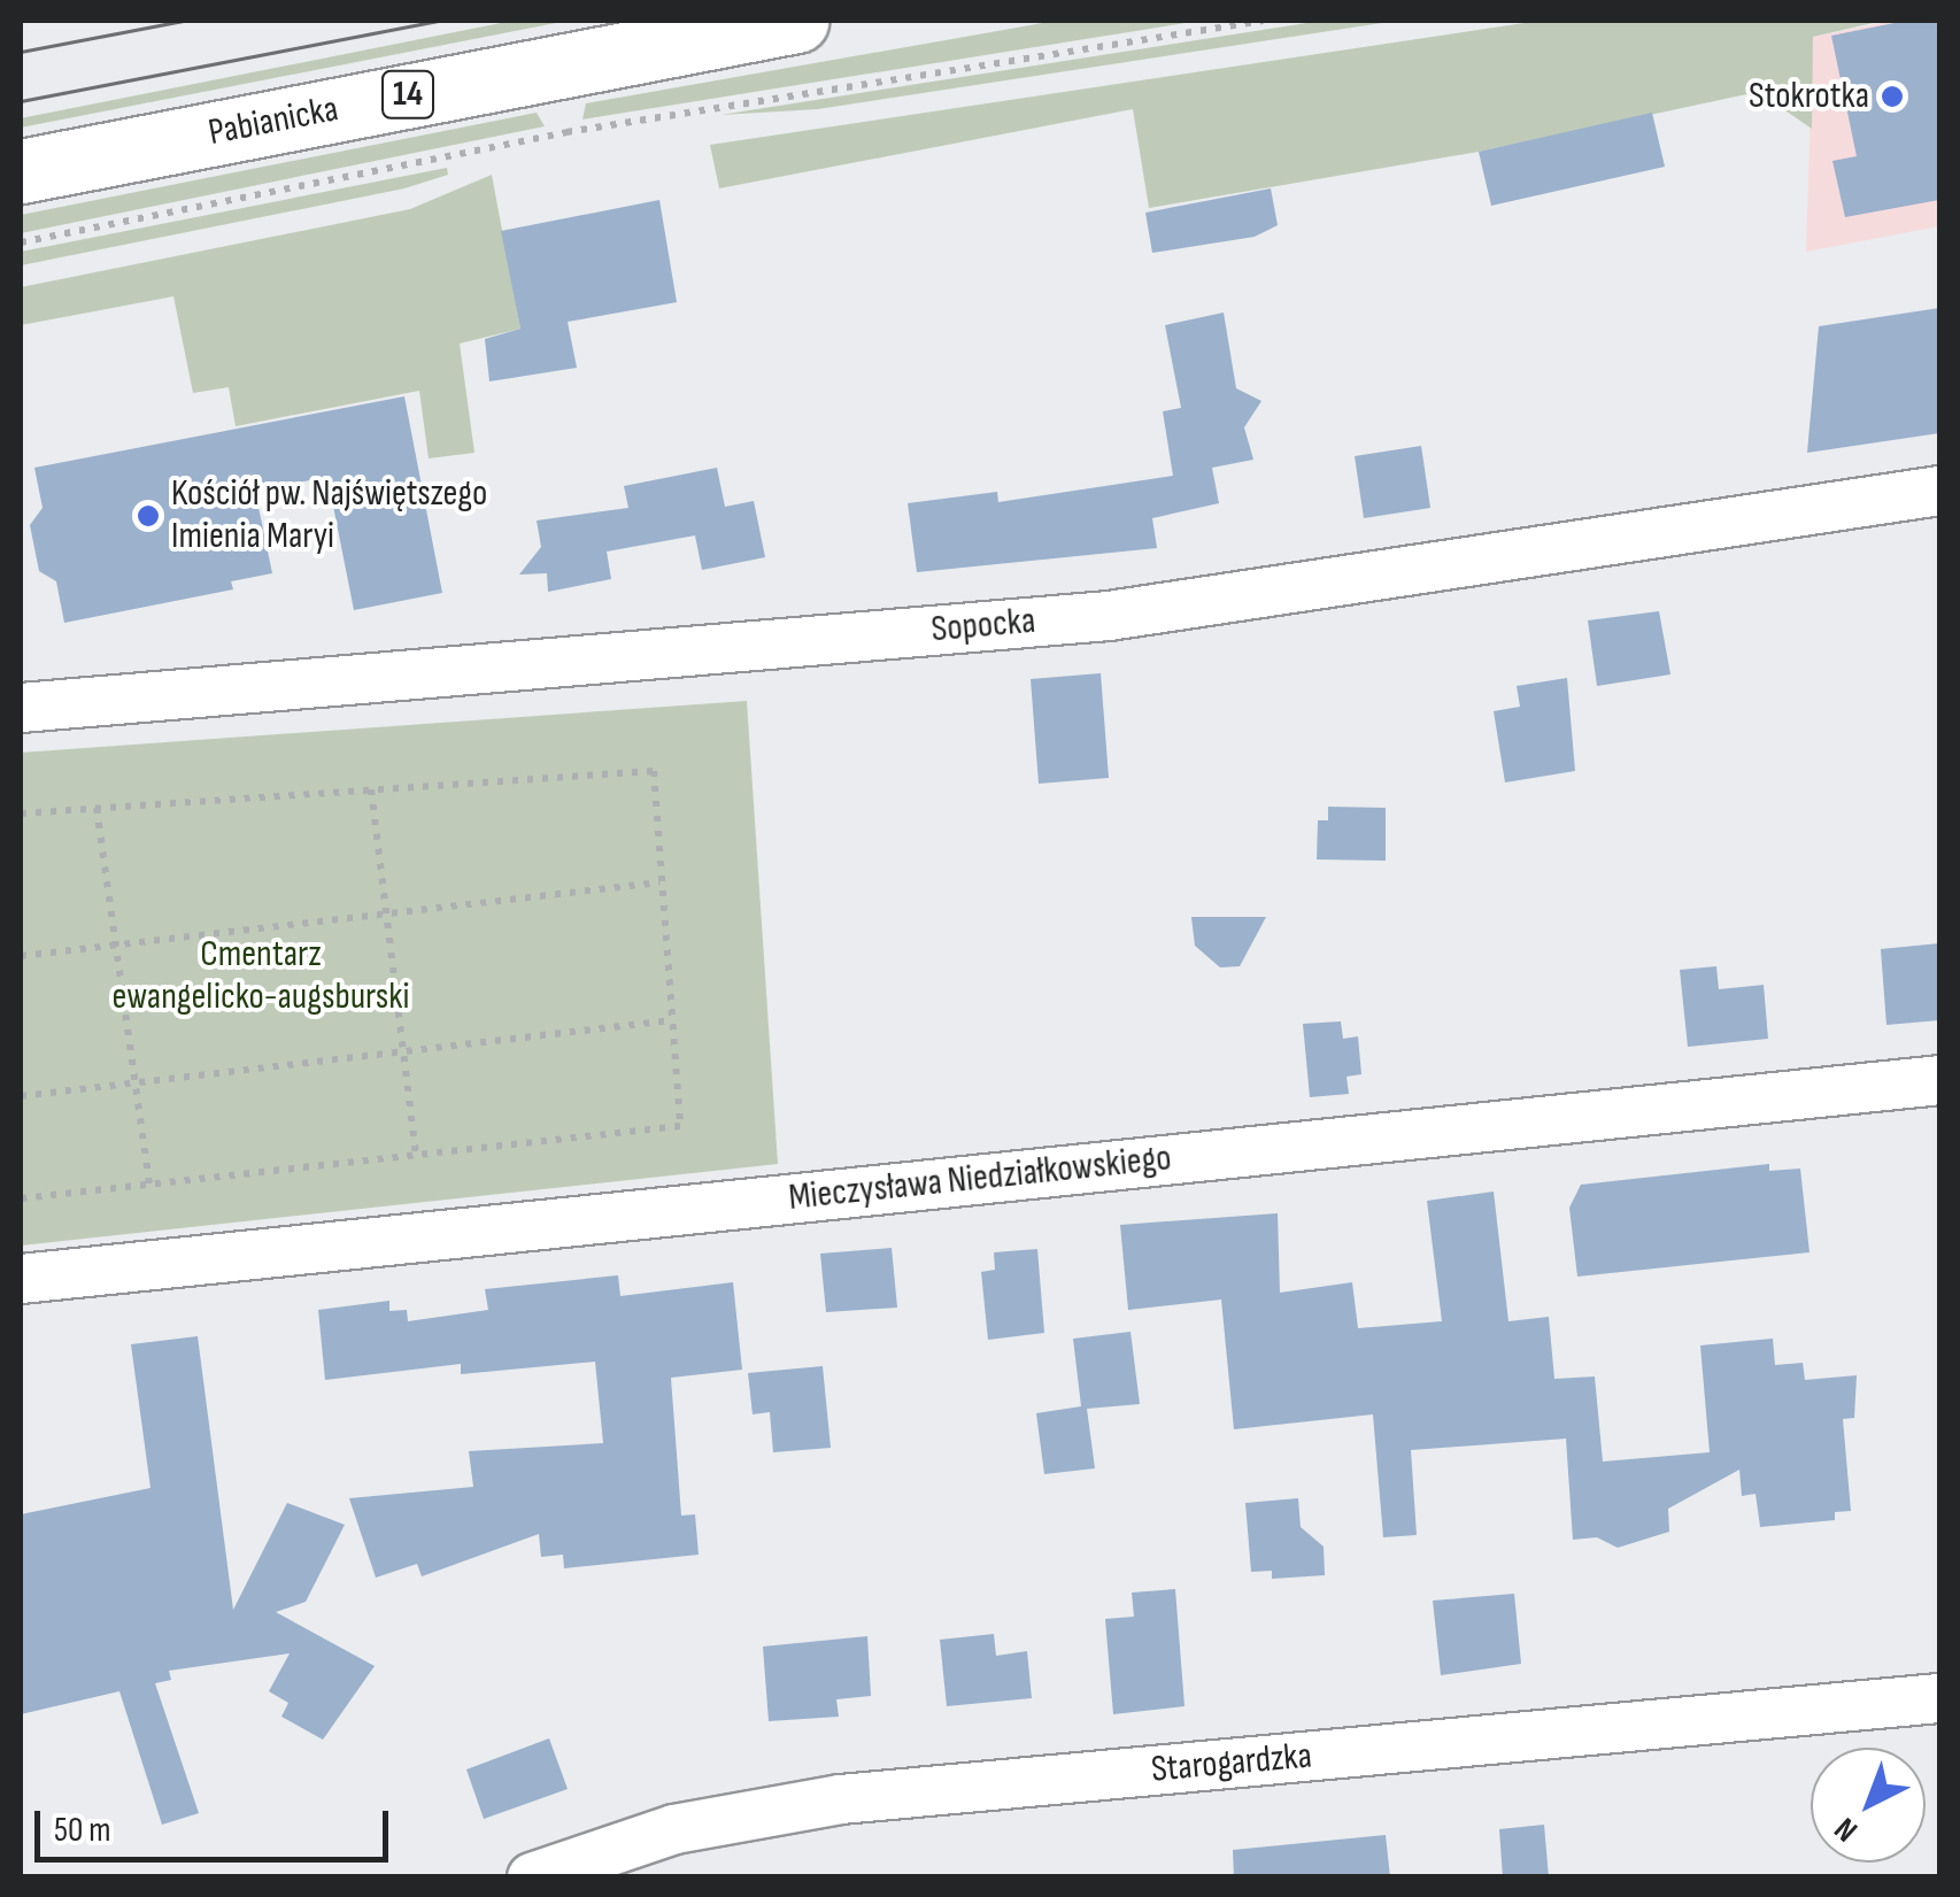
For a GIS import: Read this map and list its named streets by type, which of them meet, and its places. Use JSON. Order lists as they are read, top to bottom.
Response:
{
  "streets": {
    "main road": ["14", "Pabianicka"],
    "street": ["Sopocka", "Mieczysława Niedziałkowskiego", "Starogardzka"]
  },
  "parks": ["Cmentarz ewangelicko-augsburski"],
  "places": ["Stokrotka", "Kościół pw. Najświętszego Imienia Maryi"],
  "scale_bar": "50 m",
  "north": "bottom left"
}
